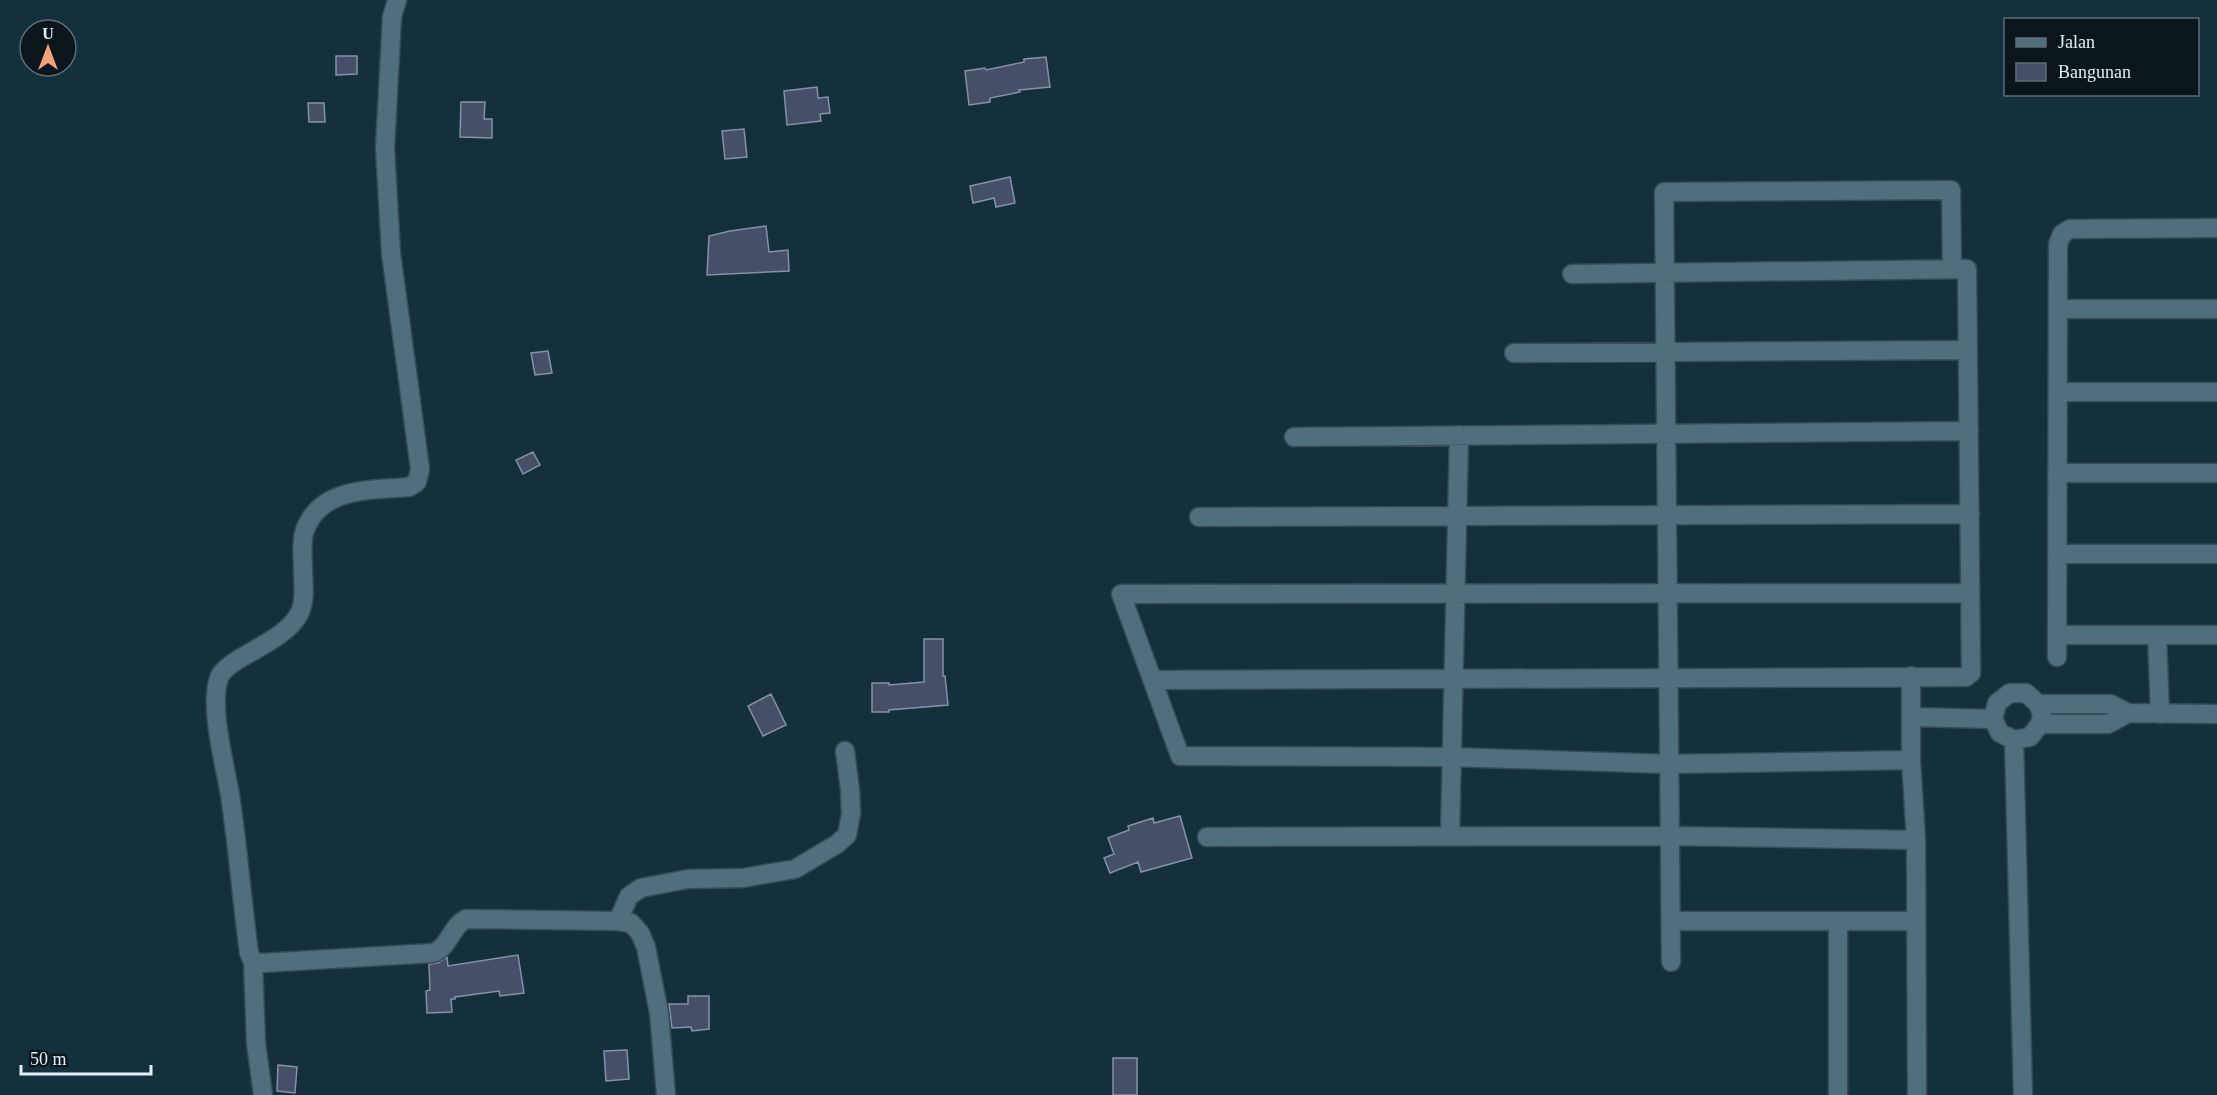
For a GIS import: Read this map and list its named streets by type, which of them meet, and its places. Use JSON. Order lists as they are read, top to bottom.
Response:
{
  "legend": ["Jalan", "Bangunan"],
  "scale_bar": "50 m",
  "north": "top"
}
